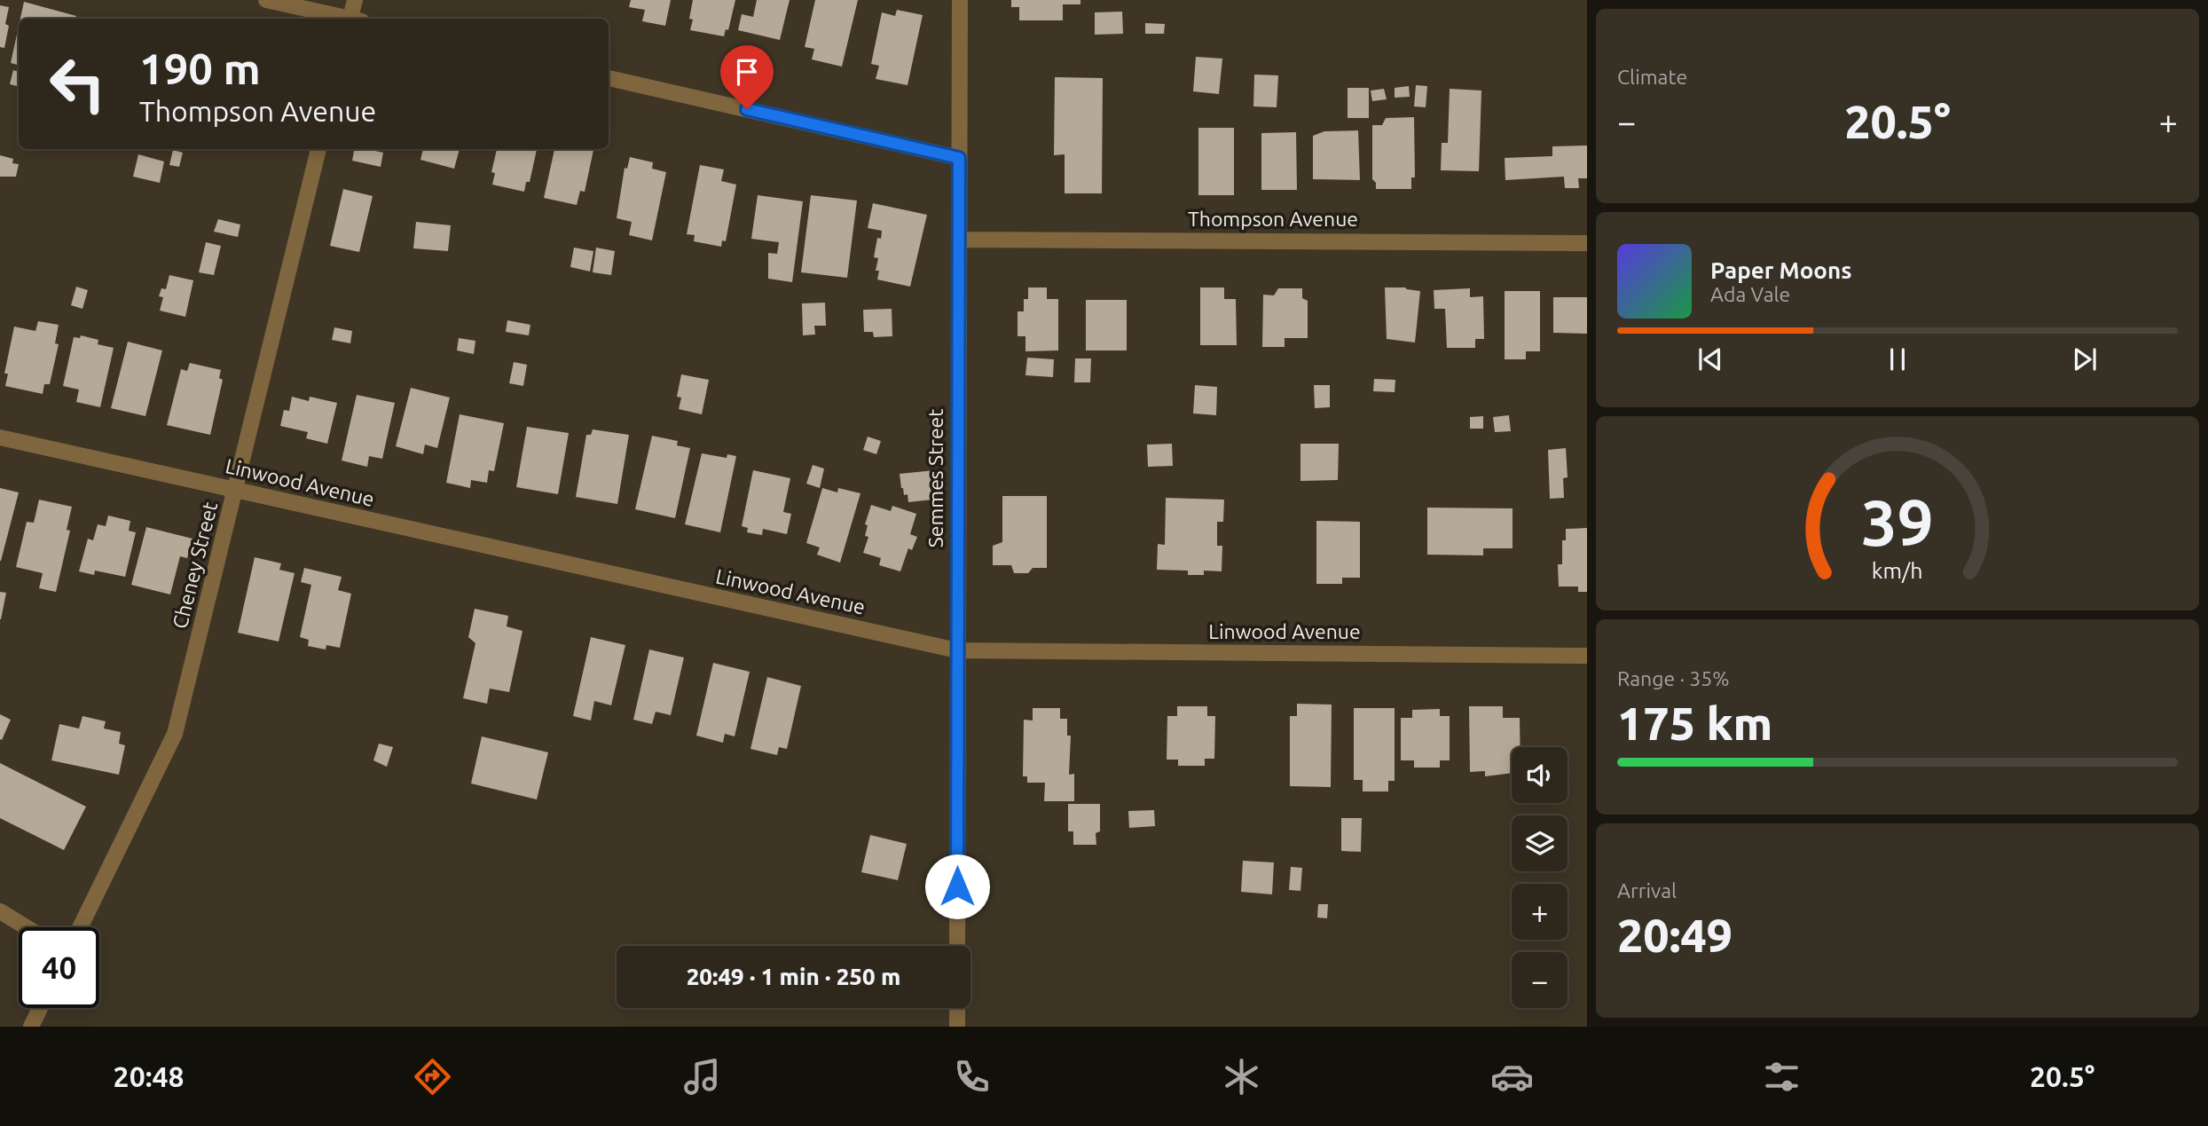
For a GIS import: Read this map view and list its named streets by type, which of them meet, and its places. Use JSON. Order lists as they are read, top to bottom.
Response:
{
  "streets": {
    "street": [
      "Thompson Avenue",
      "Semmes Street",
      "Linwood Avenue",
      "Cheney Street"
    ]
  },
  "crossings": [
    ["Thompson Avenue", "Semmes Street"],
    ["Semmes Street", "Linwood Avenue"],
    ["Linwood Avenue", "Cheney Street"]
  ],
  "page": {
    "tile": [
      "Climate",
      ["Range · 35%", "175 km"],
      ["Arrival", "20:49"]
    ],
    "turn": ["190 m", "Thompson Avenue"],
    "heat": ["−", "20.5°", "+"],
    "song": ["Paper Moons", "Ada Vale"],
    "map_buttons": ["+", "−"],
    "limit": "40",
    "trip": "20:49 · 1 min · 250 m",
    "tabs": ["20:48", "20.5°"],
    "gauge": ["39", "km/h"]
  }
}
